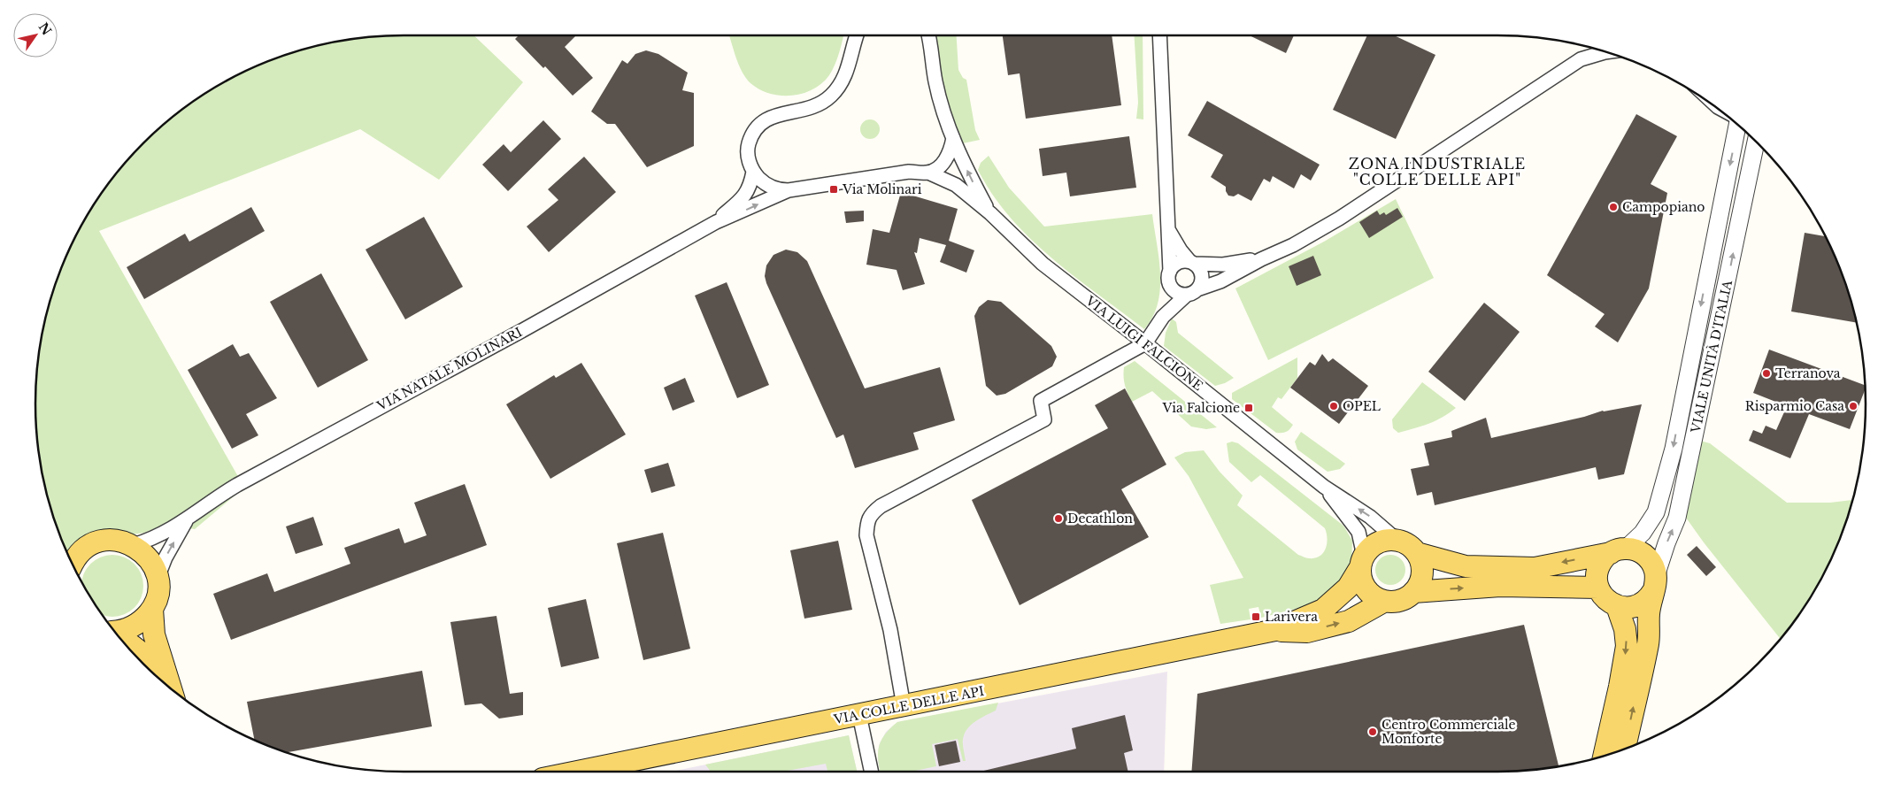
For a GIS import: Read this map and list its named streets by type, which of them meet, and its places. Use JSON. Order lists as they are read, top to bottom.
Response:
{
  "streets": {
    "main road": ["VIA COLLE DELLE API"],
    "street": ["VIA LUIGI FALCIONE", "VIALE UNITÀ D'ITALIA", "VIA NATALE MOLINARI"]
  },
  "crossings": [
    ["VIA LUIGI FALCIONE", "VIA COLLE DELLE API"]
  ],
  "districts": ["ZONA INDUSTRIALE \"COLLE DELLE API\""],
  "places": {
    "transit": ["Via Molinari", "Via Falcione", "Larivera"],
    "other": [
      "Campopiano",
      "Terranova",
      "OPEL",
      "Risparmio Casa",
      "Decathlon",
      "Centro Commerciale Monforte"
    ]
  },
  "north": "top right"
}
